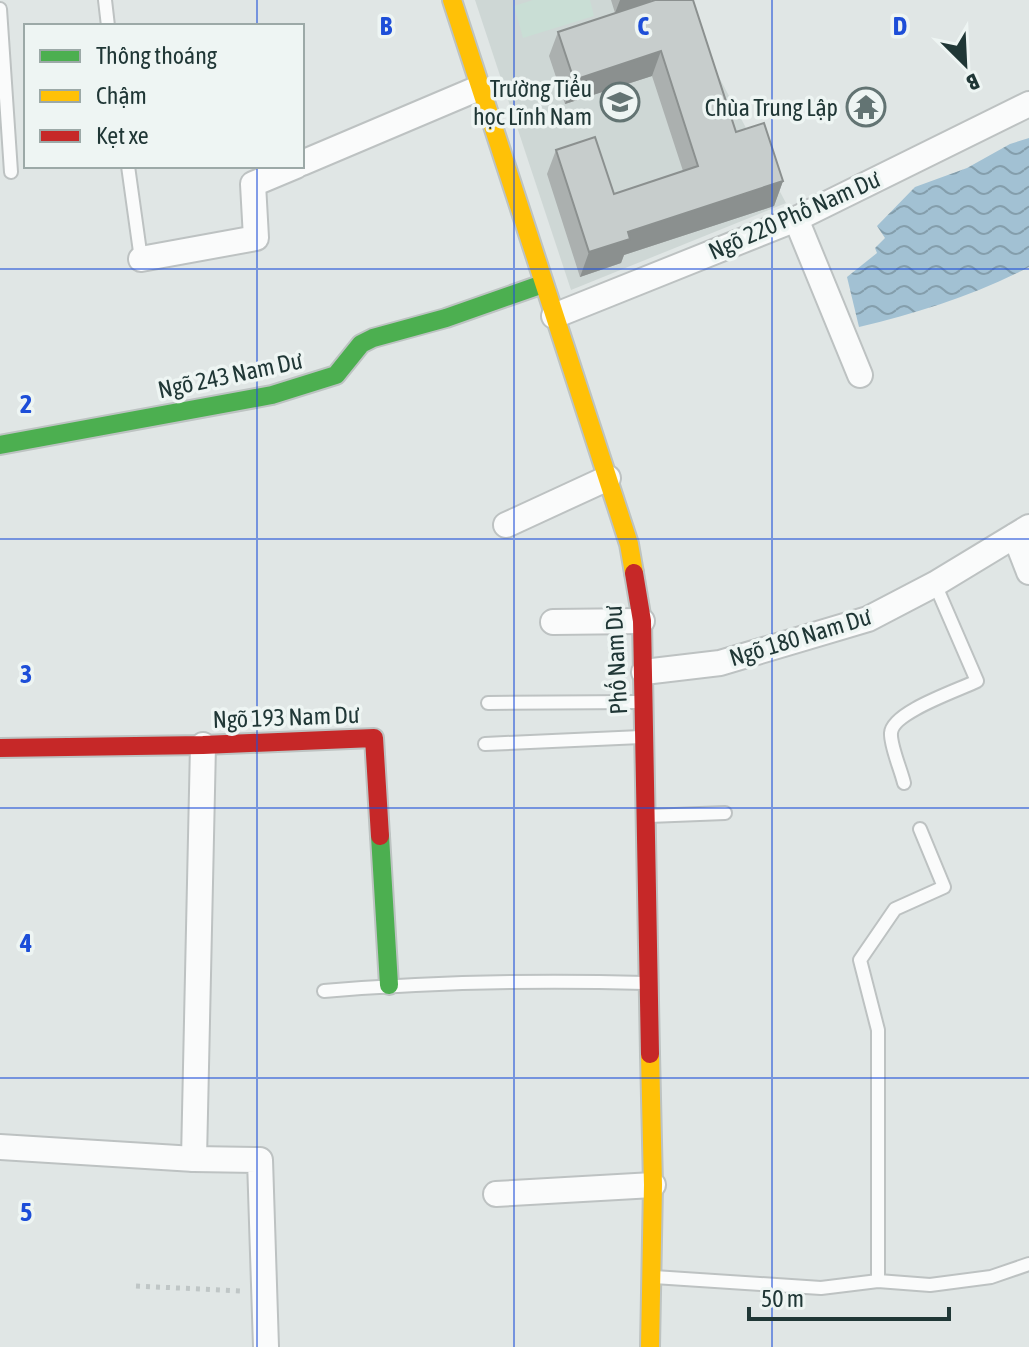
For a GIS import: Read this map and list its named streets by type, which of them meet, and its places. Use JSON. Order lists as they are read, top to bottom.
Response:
{
  "streets": {
    "street": [
      "Ngõ 220 Phố Nam Dư",
      "Ngõ 243 Nam Dư",
      "Ngõ 180 Nam Dư",
      "Phố Nam Dư",
      "Ngõ 193 Nam Dư"
    ]
  },
  "crossings": [
    ["Ngõ 220 Phố Nam Dư", "Phố Nam Dư"],
    ["Ngõ 243 Nam Dư", "Phố Nam Dư"],
    ["Ngõ 180 Nam Dư", "Phố Nam Dư"]
  ],
  "places": {
    "school or university": ["Trường Tiểu học Lĩnh Nam"],
    "temple": ["Chùa Trung Lập"]
  },
  "legend": ["Thông thoáng", "Chậm", "Kẹt xe"],
  "scale_bar": "50 m",
  "north": "bottom right",
  "grid": {
    "columns": ["B", "C", "D"],
    "rows": [
      "2",
      "3",
      "4",
      "5"
    ]
  }
}
